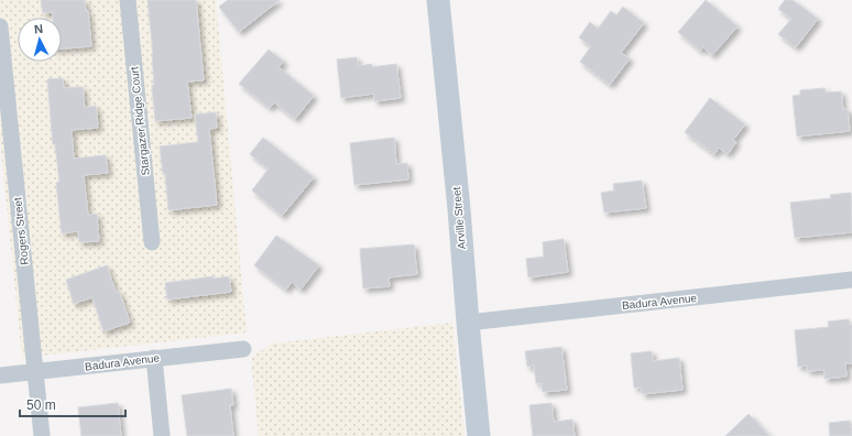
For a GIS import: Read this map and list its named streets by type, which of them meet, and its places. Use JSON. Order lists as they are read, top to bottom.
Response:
{
  "streets": {
    "street": [
      "Stargazer Ridge Court",
      "Arville Street",
      "Rogers Street",
      "Badura Avenue"
    ]
  },
  "crossings": [
    ["Arville Street", "Badura Avenue"],
    ["Rogers Street", "Badura Avenue"]
  ],
  "scale_bar": "50 m",
  "north": "top"
}
